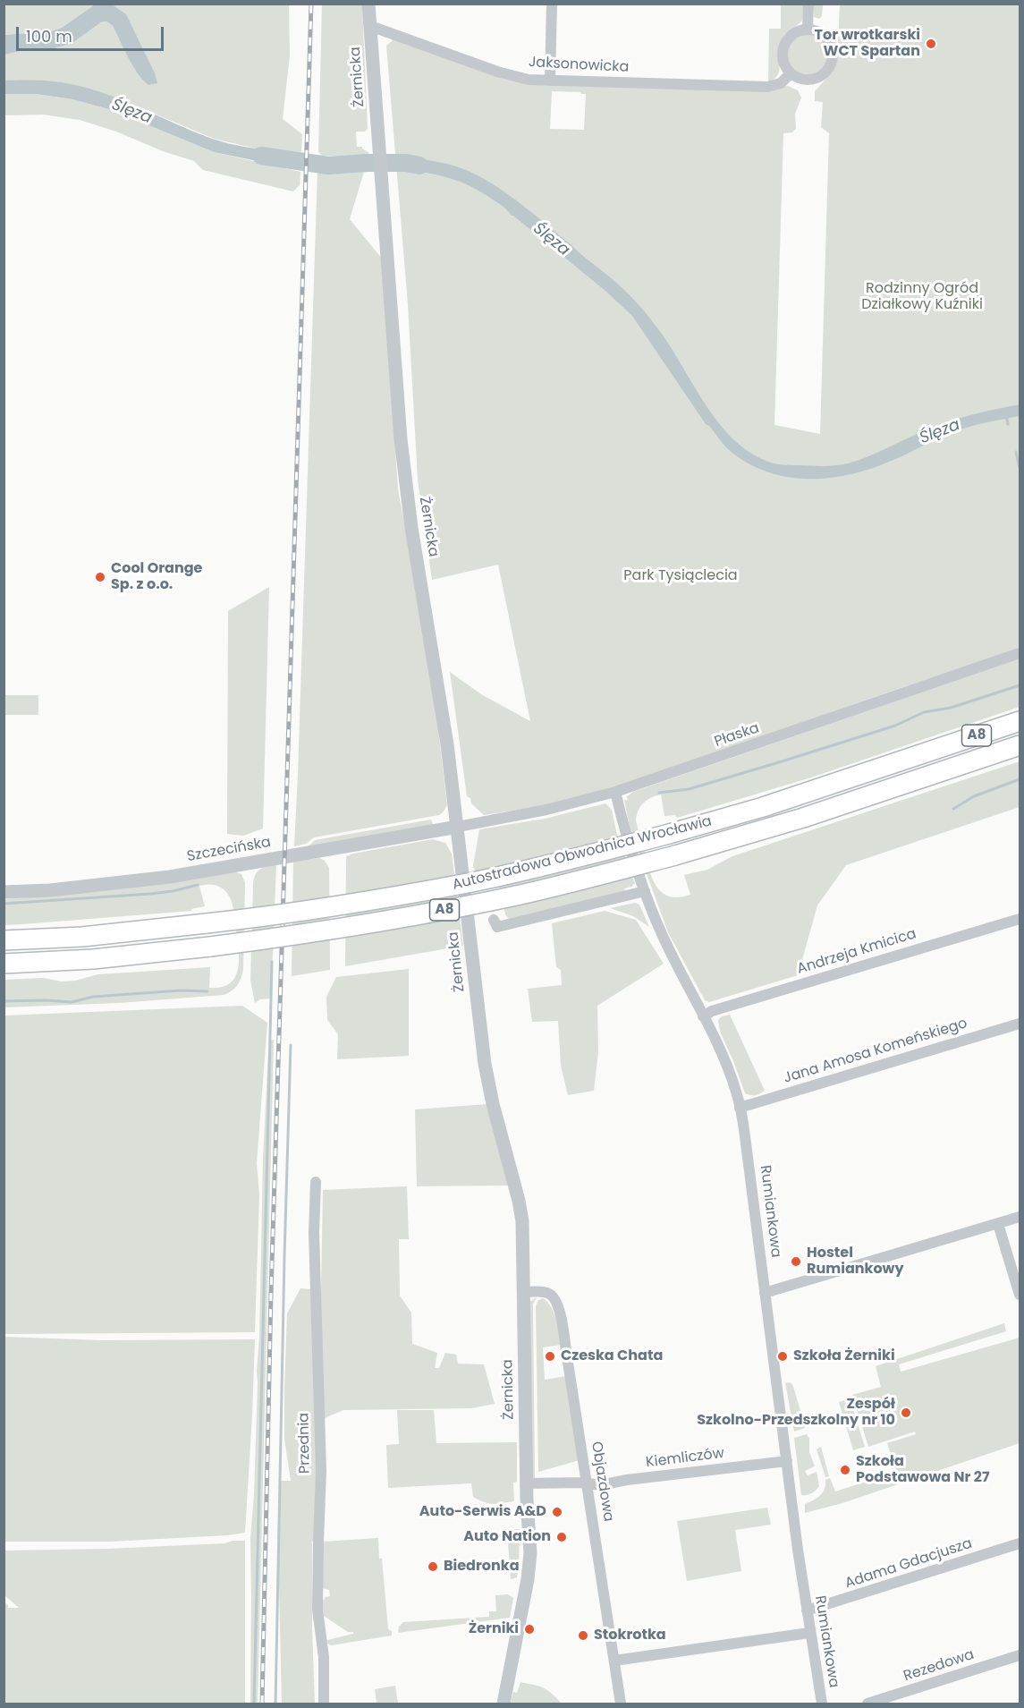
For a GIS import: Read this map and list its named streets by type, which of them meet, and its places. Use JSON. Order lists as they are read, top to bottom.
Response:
{
  "streets": {
    "highway": ["A8", "Autostradowa Obwodnica Wrocławia"],
    "street": [
      "Jaksonowicka",
      "Żernicka",
      "Płaska",
      "Szczecińska",
      "Andrzeja Kmicica",
      "Jana Amosa Komeńskiego",
      "Rumiankowa",
      "Przednia",
      "Kiemliczów",
      "Objazdowa",
      "Adama Gdacjusza",
      "Rezedowa"
    ]
  },
  "crossings": [
    ["Jaksonowicka", "Żernicka"],
    ["Żernicka", "Płaska"],
    ["Żernicka", "Szczecińska"],
    ["Żernicka", "Kiemliczów"],
    ["Żernicka", "Objazdowa"],
    ["Płaska", "Szczecińska"],
    ["Płaska", "Rumiankowa"],
    ["Andrzeja Kmicica", "Rumiankowa"],
    ["Jana Amosa Komeńskiego", "Rumiankowa"],
    ["Rumiankowa", "Kiemliczów"],
    ["Rumiankowa", "Adama Gdacjusza"],
    ["Kiemliczów", "Objazdowa"]
  ],
  "water": ["Ślęza"],
  "parks": ["Rodzinny Ogród Działkowy Kuźniki", "Park Tysiąclecia"],
  "places": [
    "Tor wrotkarski WCT Spartan",
    "Cool Orange Sp. z o.o.",
    "Hostel Rumiankowy",
    "Czeska Chata",
    "Szkoła Żerniki",
    "Zespół Szkolno-Przedszkolny nr 10",
    "Szkoła Podstawowa Nr 27",
    "Auto-Serwis A&D",
    "Auto Nation",
    "Biedronka",
    "Żerniki",
    "Stokrotka"
  ],
  "scale_bar": "100 m"
}
